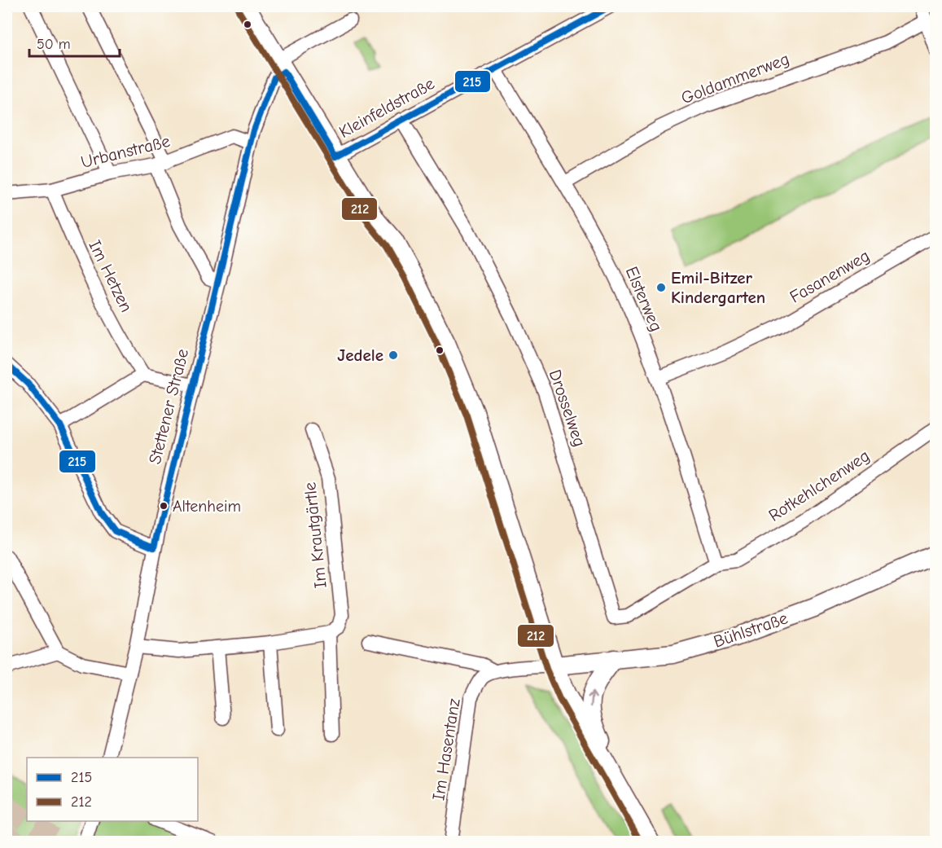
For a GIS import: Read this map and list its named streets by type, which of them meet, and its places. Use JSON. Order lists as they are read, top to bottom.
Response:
{
  "streets": {
    "main road": ["Bühlstraße"],
    "street": [
      "Goldammerweg",
      "Kleinfeldstraße",
      "Urbanstraße",
      "Im Hetzen",
      "Fasanenweg",
      "Elsterweg",
      "Stettener Straße",
      "Drosselweg",
      "Rotkehlchenweg",
      "Im Krautgärtle",
      "Im Hasentanz"
    ]
  },
  "crossings": [
    ["Goldammerweg", "Elsterweg"],
    ["Kleinfeldstraße", "Elsterweg"],
    ["Kleinfeldstraße", "Drosselweg"],
    ["Urbanstraße", "Im Hetzen"],
    ["Urbanstraße", "Stettener Straße"],
    ["Fasanenweg", "Elsterweg"],
    ["Elsterweg", "Drosselweg"],
    ["Elsterweg", "Rotkehlchenweg"],
    ["Drosselweg", "Rotkehlchenweg"]
  ],
  "places": ["Emil-Bitzer Kindergarten", "Jedele", "Altenheim"],
  "lines": ["transit line 215", "transit line 212"],
  "legend": ["215", "212"],
  "scale_bar": "50 m"
}
